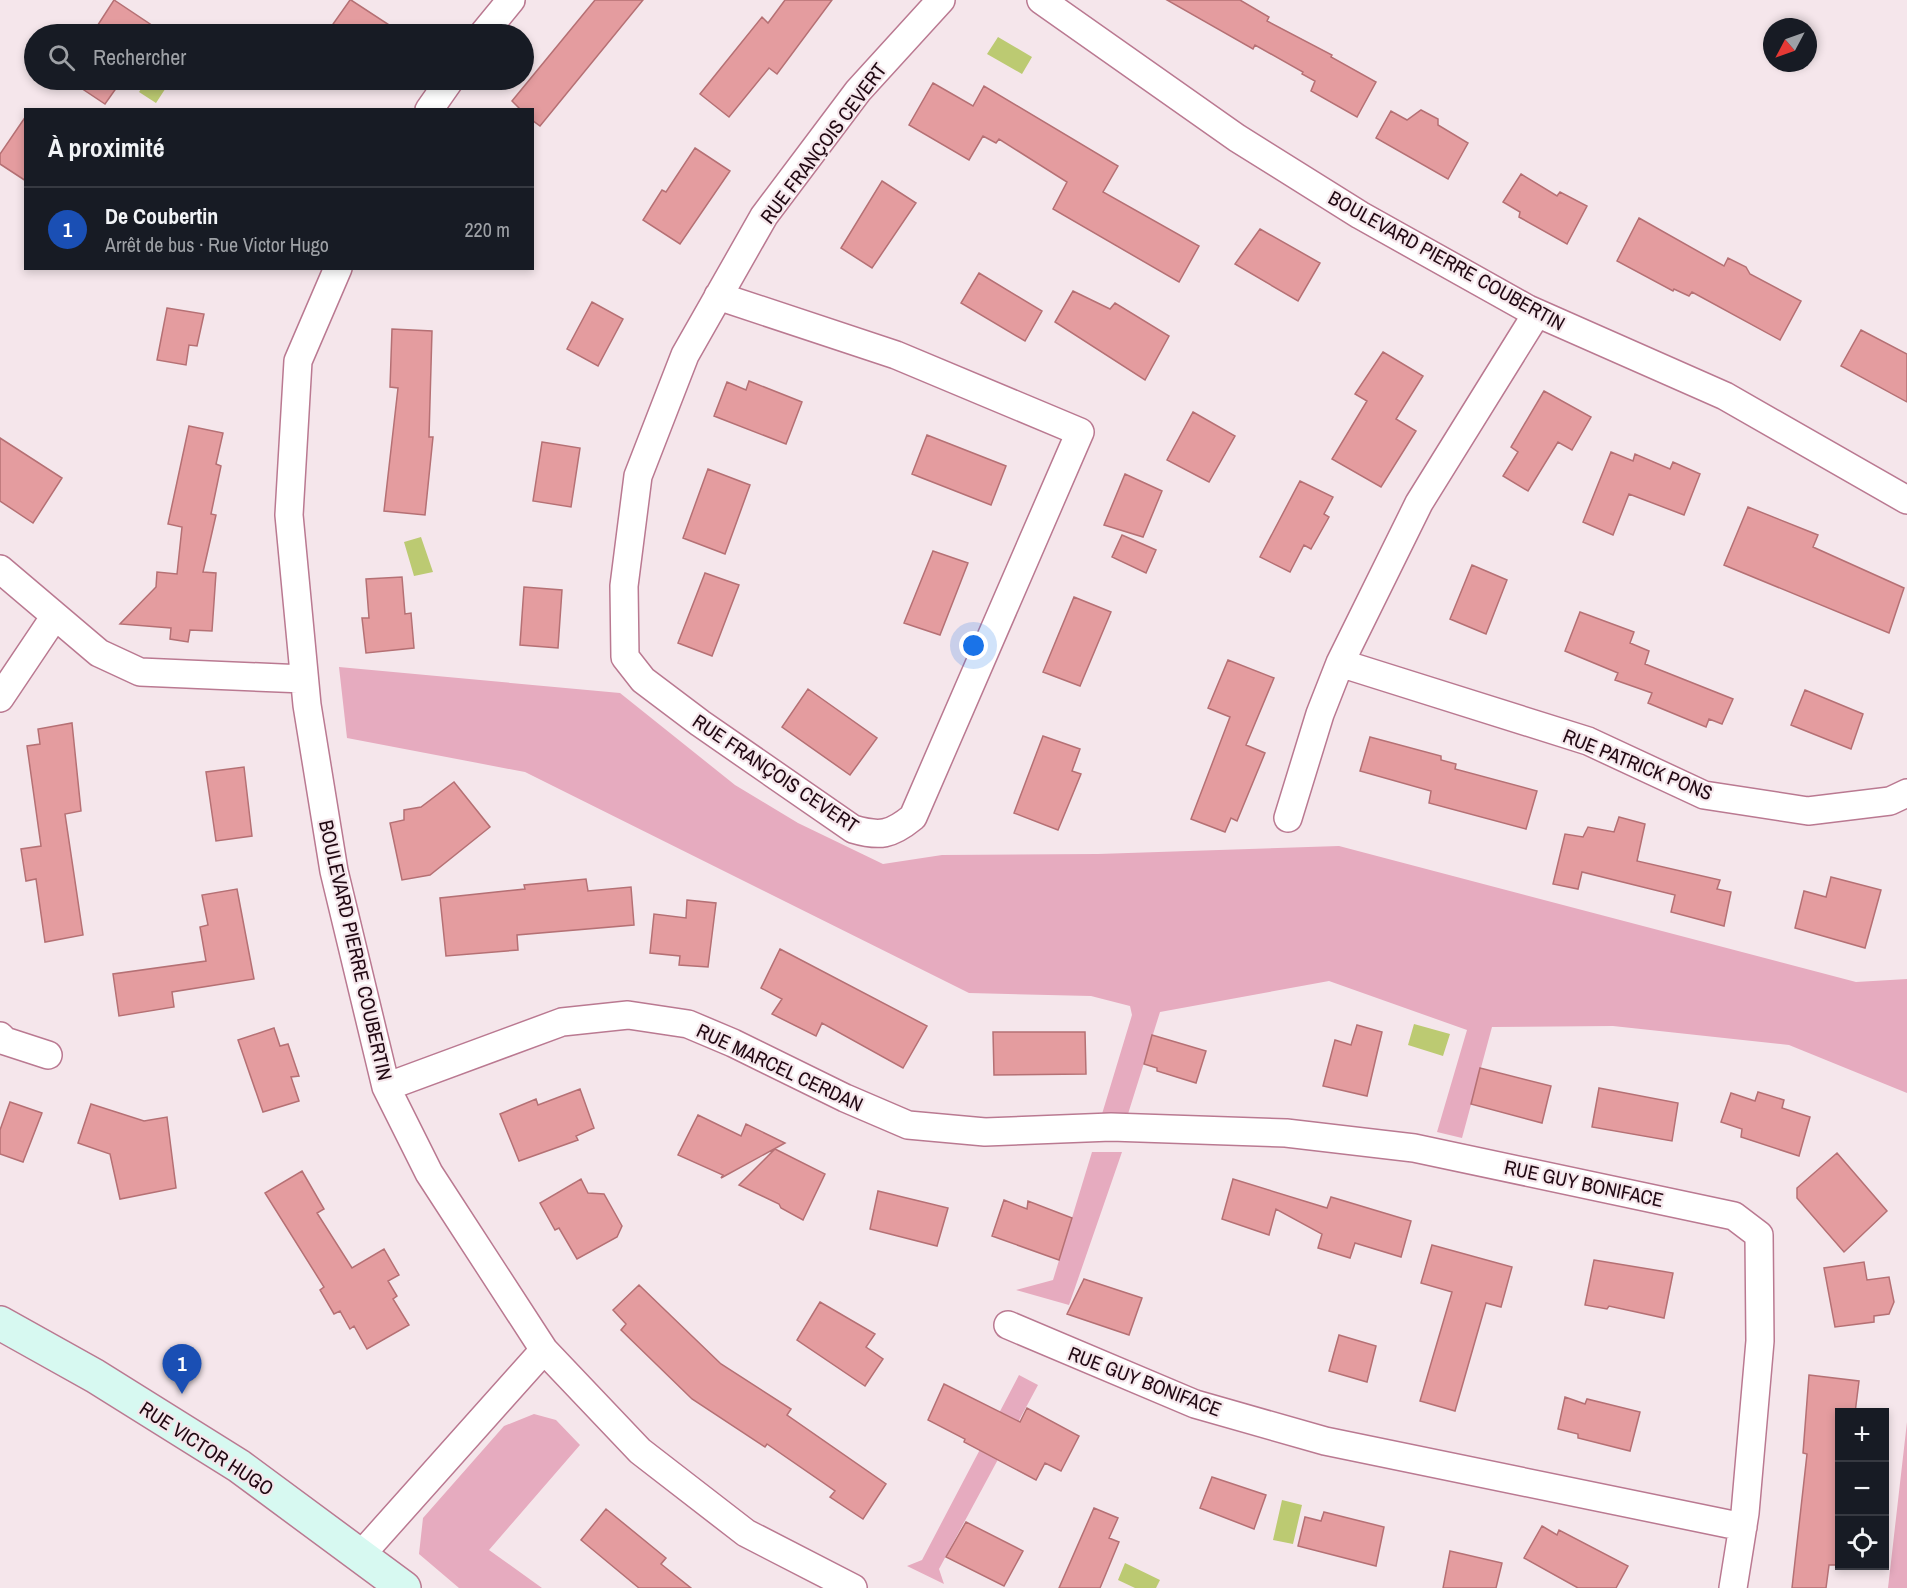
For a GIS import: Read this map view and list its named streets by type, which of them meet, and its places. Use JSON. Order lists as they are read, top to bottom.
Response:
{
  "streets": {
    "street": [
      "RUE FRANÇOIS CEVERT",
      "BOULEVARD PIERRE COUBERTIN",
      "RUE PATRICK PONS",
      "RUE MARCEL CERDAN",
      "RUE GUY BONIFACE",
      "RUE VICTOR HUGO"
    ]
  },
  "crossings": [
    ["BOULEVARD PIERRE COUBERTIN", "RUE MARCEL CERDAN"],
    ["RUE MARCEL CERDAN", "RUE GUY BONIFACE"]
  ],
  "north": "bottom left",
  "page": {
    "search": "Rechercher",
    "heading": "À proximité",
    "list": [
      {
        "mark": "1",
        "name": "De Coubertin",
        "note": "Arrêt de bus · Rue Victor Hugo",
        "value": "220 m"
      }
    ],
    "pins": "1",
    "map_buttons": ["+", "−"]
  }
}
